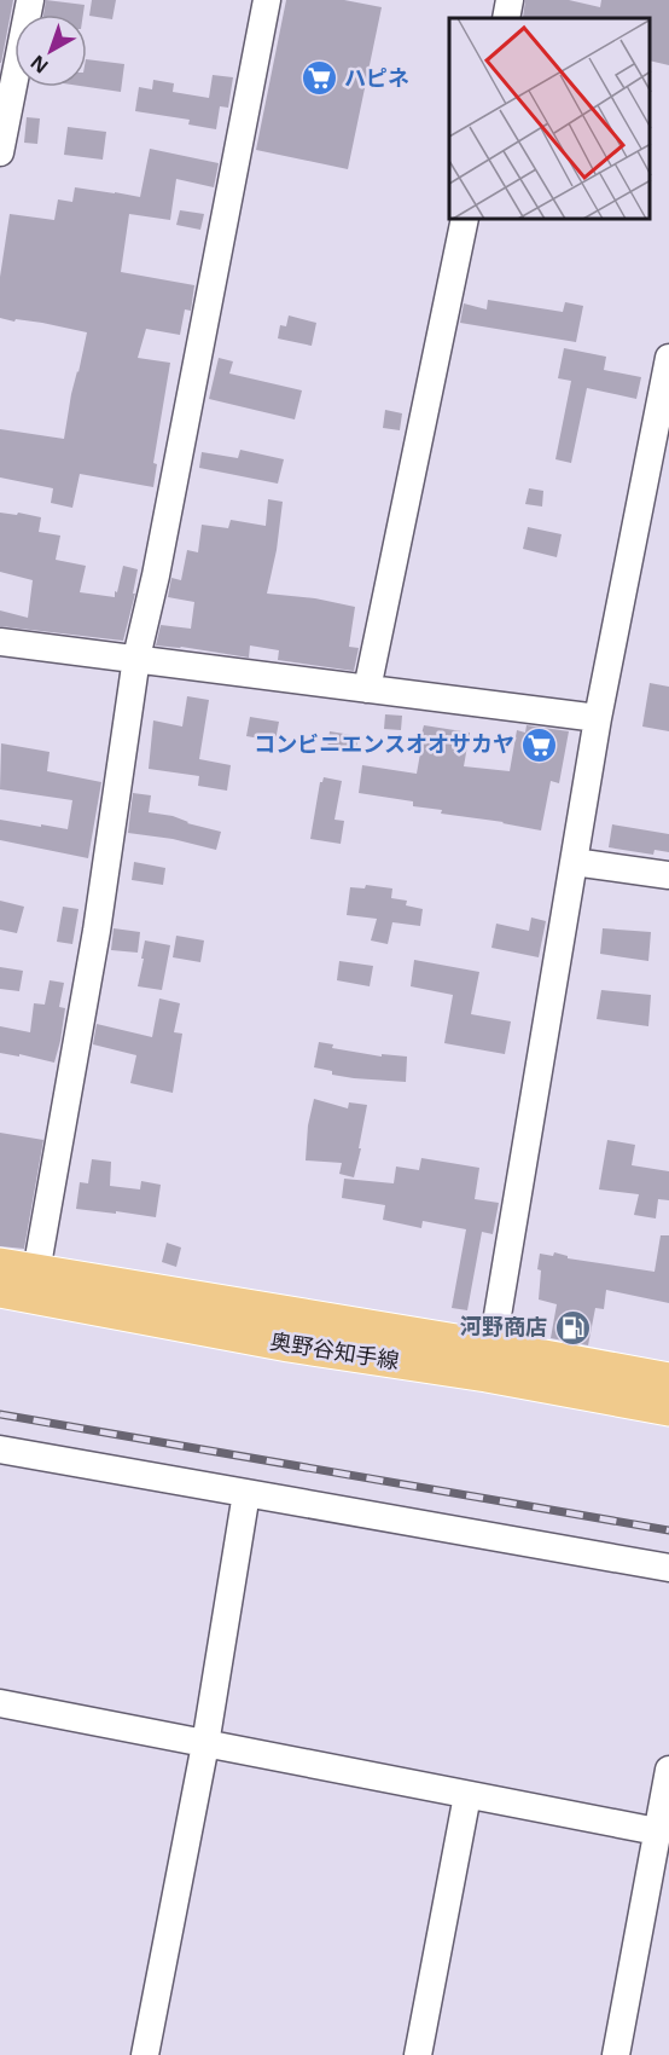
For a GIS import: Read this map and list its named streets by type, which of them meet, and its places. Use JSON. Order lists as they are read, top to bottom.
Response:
{
  "streets": {
    "main road": ["奥野谷知手線"]
  },
  "places": {
    "supermarket": ["ハピネ", "コンビニエンスオオサカヤ"],
    "fuel station": ["河野商店"]
  },
  "north": "bottom left"
}
